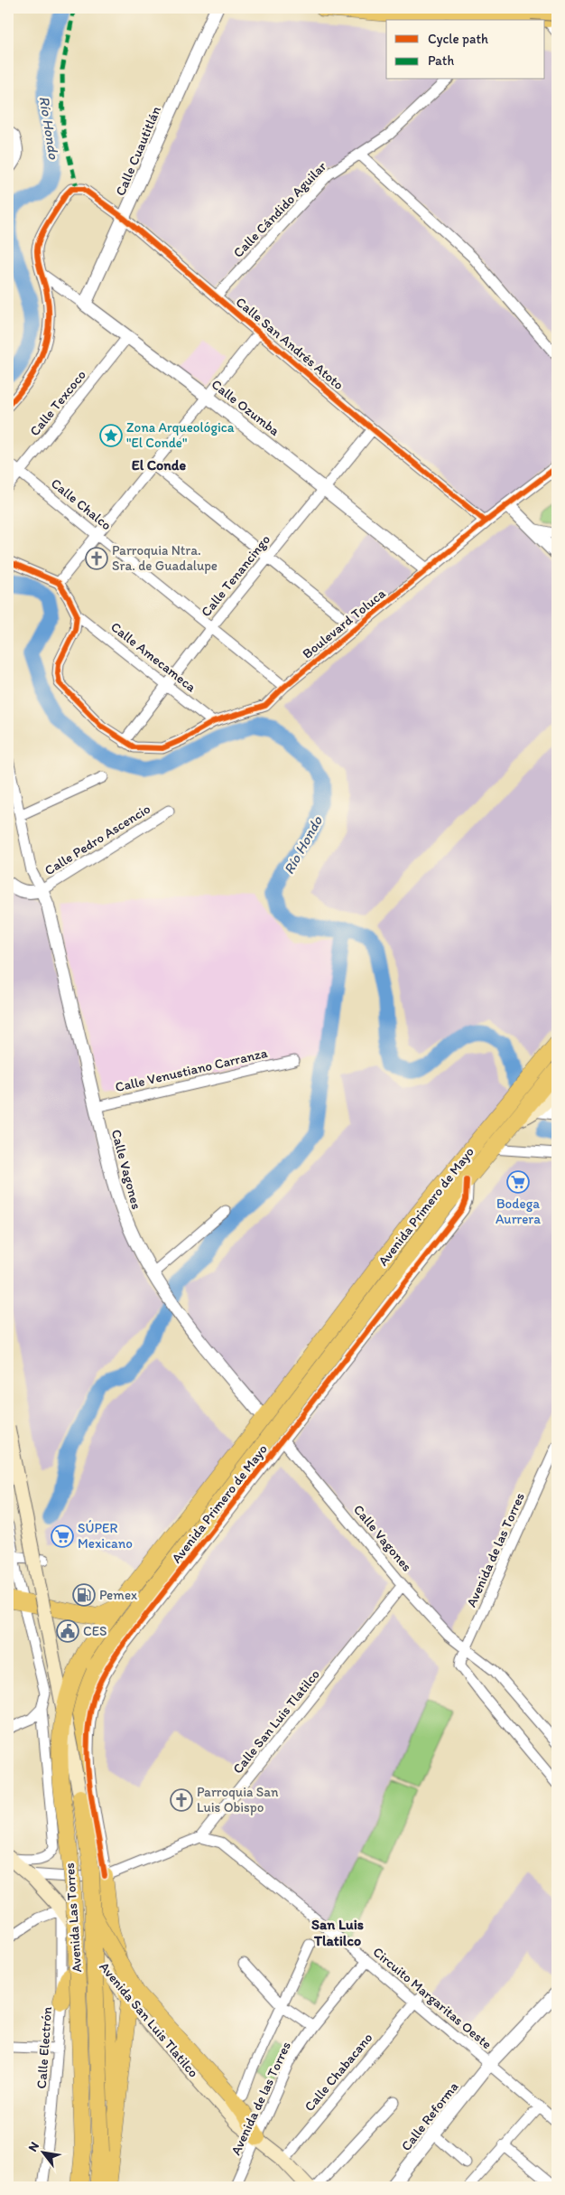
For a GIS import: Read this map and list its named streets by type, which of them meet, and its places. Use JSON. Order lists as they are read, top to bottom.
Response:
{
  "streets": {
    "main road": ["Avenida Primero de Mayo", "Avenida Las Torres", "Avenida San Luis Tlatilco"],
    "street": [
      "Calle Cuautitlán",
      "Calle Cándido Aguilar",
      "Calle San Andrés Atoto",
      "Calle Texcoco",
      "Calle Ozumba",
      "Calle Chalco",
      "Calle Tenancingo",
      "Boulevard Toluca",
      "Calle Amecameca",
      "Calle Pedro Ascencio",
      "Calle Venustiano Carranza",
      "Calle Vagones",
      "Avenida de las Torres",
      "Calle San Luis Tlatilco",
      "Circuito Margaritas Oeste",
      "Calle Electrón",
      "Calle Chabacano",
      "Calle Reforma"
    ]
  },
  "crossings": [
    ["Calle Cuautitlán", "Calle San Andrés Atoto"],
    ["Calle Cuautitlán", "Calle Ozumba"],
    ["Calle Cándido Aguilar", "Calle San Andrés Atoto"],
    ["Calle San Andrés Atoto", "Calle Ozumba"],
    ["Calle San Andrés Atoto", "Calle Tenancingo"],
    ["Calle San Andrés Atoto", "Boulevard Toluca"],
    ["Calle Texcoco", "Calle Ozumba"],
    ["Calle Texcoco", "Calle Chalco"],
    ["Calle Ozumba", "Calle Tenancingo"],
    ["Calle Ozumba", "Boulevard Toluca"],
    ["Calle Chalco", "Calle Tenancingo"],
    ["Calle Chalco", "Boulevard Toluca"],
    ["Calle Tenancingo", "Boulevard Toluca"],
    ["Calle Tenancingo", "Calle Amecameca"],
    ["Boulevard Toluca", "Calle Amecameca"],
    ["Calle Pedro Ascencio", "Calle Vagones"],
    ["Calle Venustiano Carranza", "Calle Vagones"],
    ["Calle Vagones", "Avenida Primero de Mayo"],
    ["Calle Vagones", "Avenida de las Torres"],
    ["Calle Vagones", "Calle San Luis Tlatilco"],
    ["Avenida Primero de Mayo", "Calle San Luis Tlatilco"],
    ["Avenida Primero de Mayo", "Avenida Las Torres"],
    ["Avenida de las Torres", "Circuito Margaritas Oeste"],
    ["Avenida de las Torres", "Avenida San Luis Tlatilco"],
    ["Calle San Luis Tlatilco", "Circuito Margaritas Oeste"],
    ["Avenida Las Torres", "Avenida San Luis Tlatilco"],
    ["Circuito Margaritas Oeste", "Calle Chabacano"],
    ["Circuito Margaritas Oeste", "Calle Reforma"],
    ["Avenida San Luis Tlatilco", "Calle Electrón"],
    ["Avenida San Luis Tlatilco", "Calle Chabacano"]
  ],
  "districts": ["El Conde", "San Luis Tlatilco"],
  "water": ["Río Hondo"],
  "places": {
    "place": ["Zona Arqueológica \"El Conde\""],
    "church": ["Parroquia Ntra. Sra. de Guadalupe", "Parroquia San Luis Obispo"],
    "supermarket": ["Bodega Aurrera", "SÚPER Mexicano"],
    "fuel station": ["Pemex"],
    "public building": ["CES"]
  },
  "legend": ["Cycle path", "Path"],
  "north": "top left"
}
